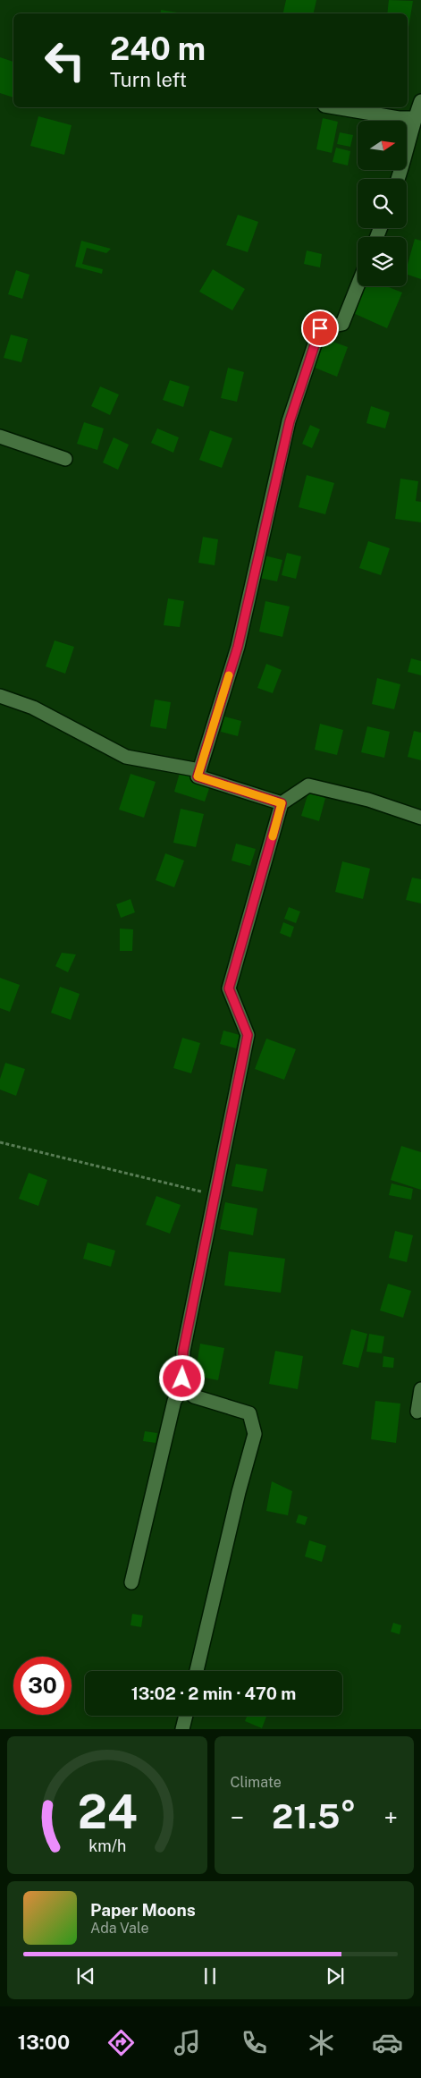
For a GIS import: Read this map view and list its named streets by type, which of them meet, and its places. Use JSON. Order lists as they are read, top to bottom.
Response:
{
  "north": "right",
  "page": {
    "turn": ["240 m", "Turn left"],
    "limit": "30",
    "trip": "13:02 · 2 min · 470 m",
    "tile": "Climate",
    "heat": ["−", "21.5°", "+"],
    "song": ["Paper Moons", "Ada Vale"],
    "tabs": "13:00",
    "gauge": ["24", "km/h"]
  }
}
